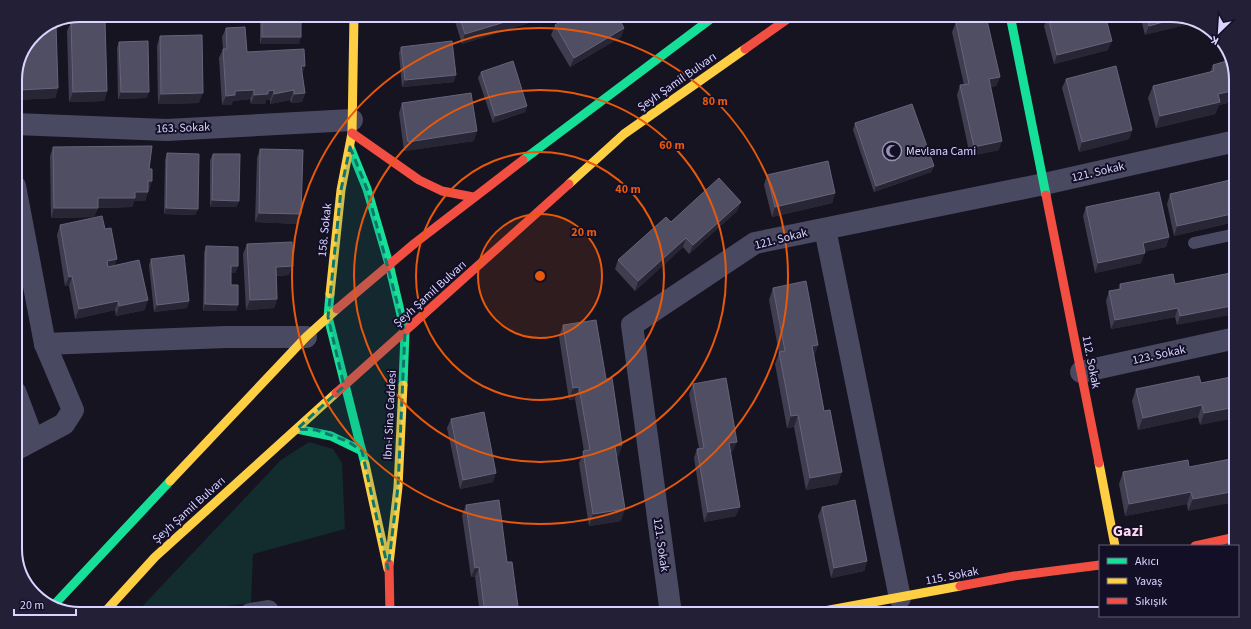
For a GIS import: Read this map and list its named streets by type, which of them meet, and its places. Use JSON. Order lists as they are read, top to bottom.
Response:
{
  "streets": {
    "main road": [
      "Şeyh Şamil Bulvarı",
      "158. Sokak",
      "112. Sokak",
      "Ibn-i Sina Caddesi",
      "115. Sokak"
    ],
    "street": ["163. Sokak", "121. Sokak", "123. Sokak"]
  },
  "crossings": [
    ["Şeyh Şamil Bulvarı", "Ibn-i Sina Caddesi"],
    ["163. Sokak", "158. Sokak"],
    ["121. Sokak", "112. Sokak"],
    ["158. Sokak", "Ibn-i Sina Caddesi"],
    ["123. Sokak", "112. Sokak"]
  ],
  "districts": ["Gazi"],
  "places": {
    "mosque": ["Mevlana Cami"]
  },
  "legend": ["Akıcı", "Yavaş", "Sıkışık"],
  "scale_bar": "20 m",
  "north": "bottom left",
  "rings": [
    "80 m",
    "60 m",
    "40 m",
    "20 m"
  ]
}
